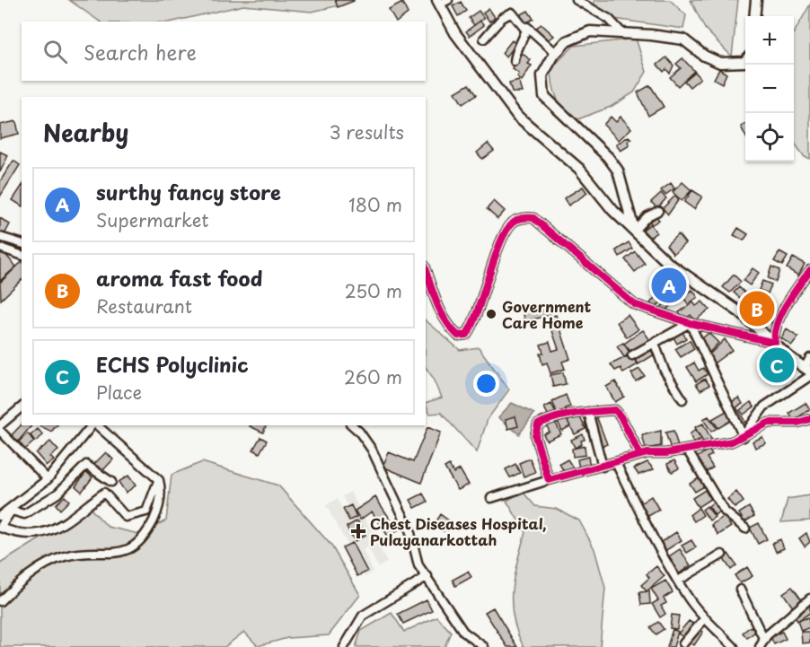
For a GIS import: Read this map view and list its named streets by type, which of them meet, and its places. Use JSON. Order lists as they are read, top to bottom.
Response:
{
  "places": {
    "other": ["Government Care Home"],
    "health": ["Chest Diseases Hospital, Pulayanarkottah"]
  },
  "page": {
    "map_buttons": ["+", "−"],
    "search": "Search here",
    "heading": ["Nearby", "3 results"],
    "list": [
      {
        "mark": "A",
        "name": "surthy fancy store",
        "note": "Supermarket",
        "value": "180 m"
      },
      {
        "mark": "B",
        "name": "aroma fast food",
        "note": "Restaurant",
        "value": "250 m"
      },
      {
        "mark": "C",
        "name": "ECHS Polyclinic",
        "note": "Place",
        "value": "260 m"
      }
    ],
    "pins": ["A", "B", "C"]
  }
}
